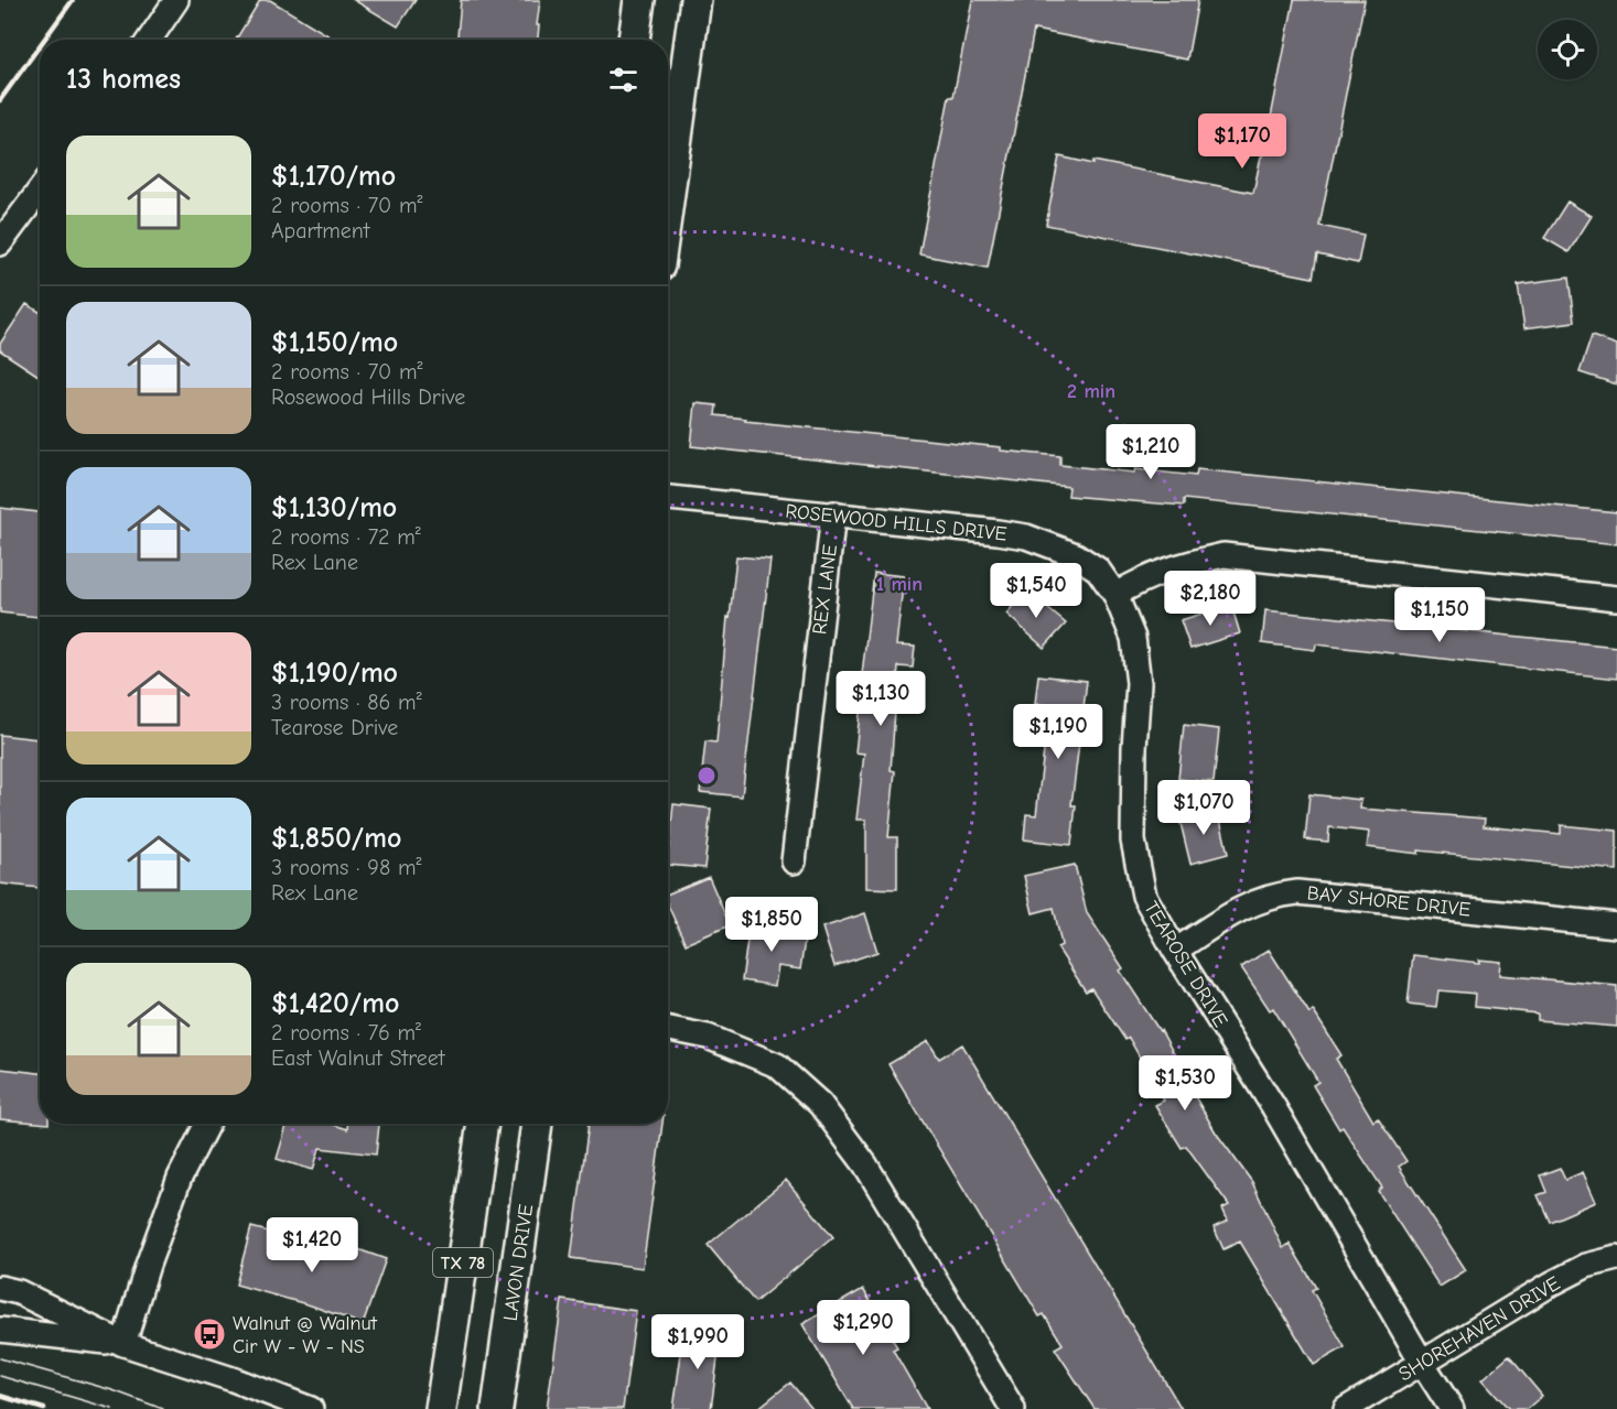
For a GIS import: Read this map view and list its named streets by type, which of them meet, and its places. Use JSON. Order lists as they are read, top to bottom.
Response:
{
  "streets": {
    "main road": ["TX 78", "LAVON DRIVE"],
    "street": [
      "ROSEWOOD HILLS DRIVE",
      "REX LANE",
      "BAY SHORE DRIVE",
      "TEAROSE DRIVE",
      "SHOREHAVEN DRIVE"
    ]
  },
  "crossings": [
    ["ROSEWOOD HILLS DRIVE", "REX LANE"],
    ["ROSEWOOD HILLS DRIVE", "TEAROSE DRIVE"],
    ["BAY SHORE DRIVE", "TEAROSE DRIVE"],
    ["TEAROSE DRIVE", "SHOREHAVEN DRIVE"]
  ],
  "places": {
    "bus stop": ["Walnut @ Walnut Cir W - W - NS"]
  },
  "page": {
    "heading": "13 homes",
    "price": [
      "$1,170",
      "$1,210",
      "$1,540",
      "$2,180",
      "$1,150",
      "$1,130",
      "$1,190",
      "$1,070",
      "$1,850",
      "$1,530",
      "$1,420",
      "$1,290",
      "$1,990"
    ],
    "list": [
      {
        "name": "$1,170/mo",
        "note": "2 rooms · 70 m² · Apartment"
      },
      {
        "name": "$1,150/mo",
        "note": "2 rooms · 70 m² · Rosewood Hills Drive"
      },
      {
        "name": "$1,130/mo",
        "note": "2 rooms · 72 m² · Rex Lane"
      },
      {
        "name": "$1,190/mo",
        "note": "3 rooms · 86 m² · Tearose Drive"
      },
      {
        "name": "$1,850/mo",
        "note": "3 rooms · 98 m² · Rex Lane"
      },
      {
        "name": "$1,420/mo",
        "note": "2 rooms · 76 m² · East Walnut Street"
      }
    ]
  },
  "rings": ["2 min", "1 min"]
}
